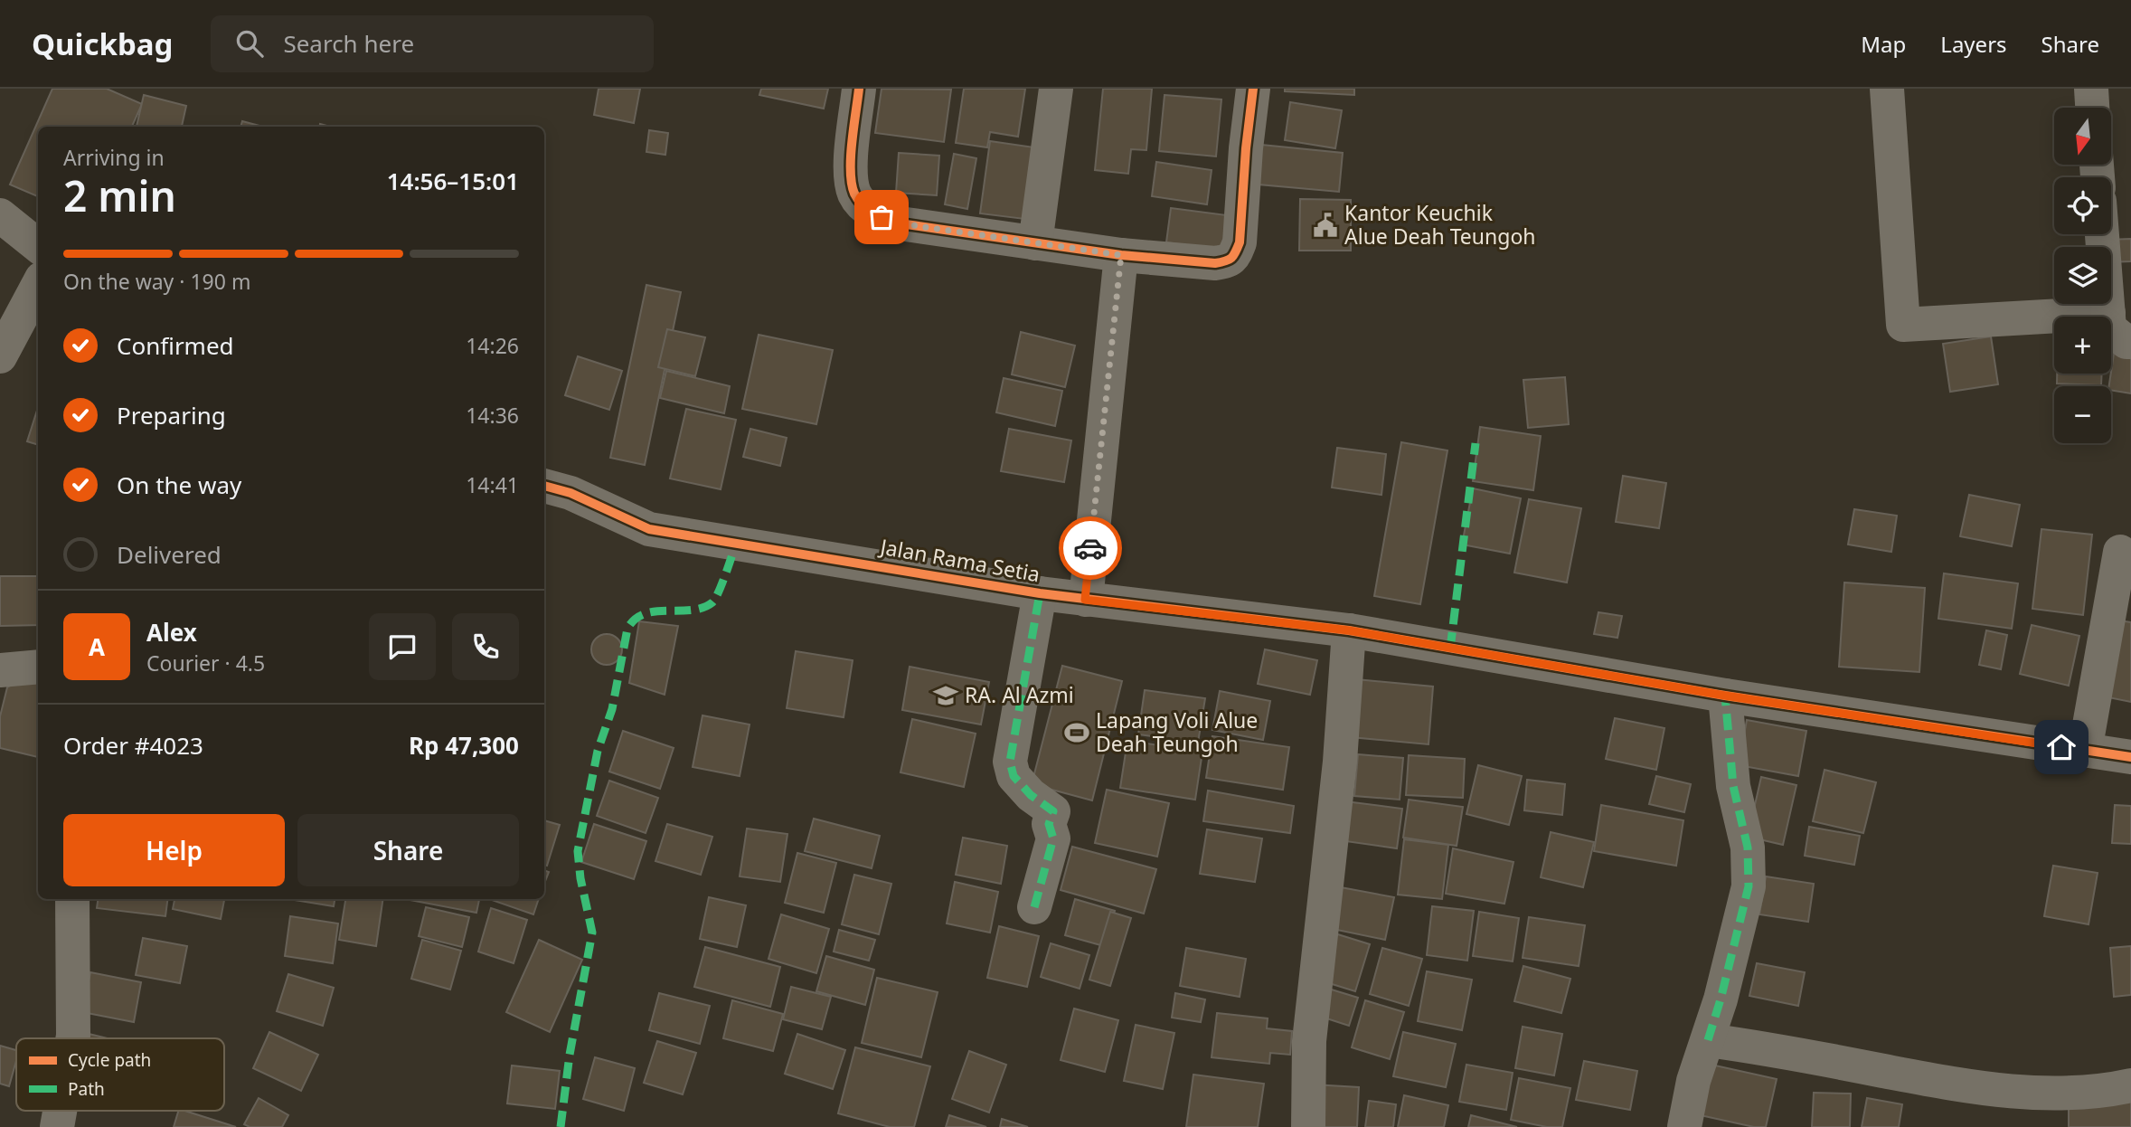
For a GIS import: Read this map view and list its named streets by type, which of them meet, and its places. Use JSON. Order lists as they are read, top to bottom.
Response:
{
  "streets": {
    "street": ["Jalan Rama Setia"]
  },
  "places": {
    "public building": ["Kantor Keuchik Alue Deah Teungoh"],
    "school or university": ["RA. Al Azmi"],
    "sports": ["Lapang Voli Alue Deah Teungoh"]
  },
  "legend": ["Cycle path", "Path"],
  "north": "bottom",
  "page": {
    "header": "Quickbag",
    "search": "Search here",
    "nav": ["Map", "Layers", "Share"],
    "map_buttons": ["+", "−"],
    "heading": ["2 min", "Arriving in", "14:56–15:01"],
    "panel": [
      "Alex",
      "Courier · 4.5",
      "Order #4023",
      "Rp 47,300"
    ],
    "bar": "On the way · 190 m",
    "list": [
      ["Confirmed", "14:26"],
      ["Preparing", "14:36"],
      ["On the way", "14:41"],
      "Delivered"
    ],
    "round": "A",
    "buttons": ["Help", "Share"]
  }
}
